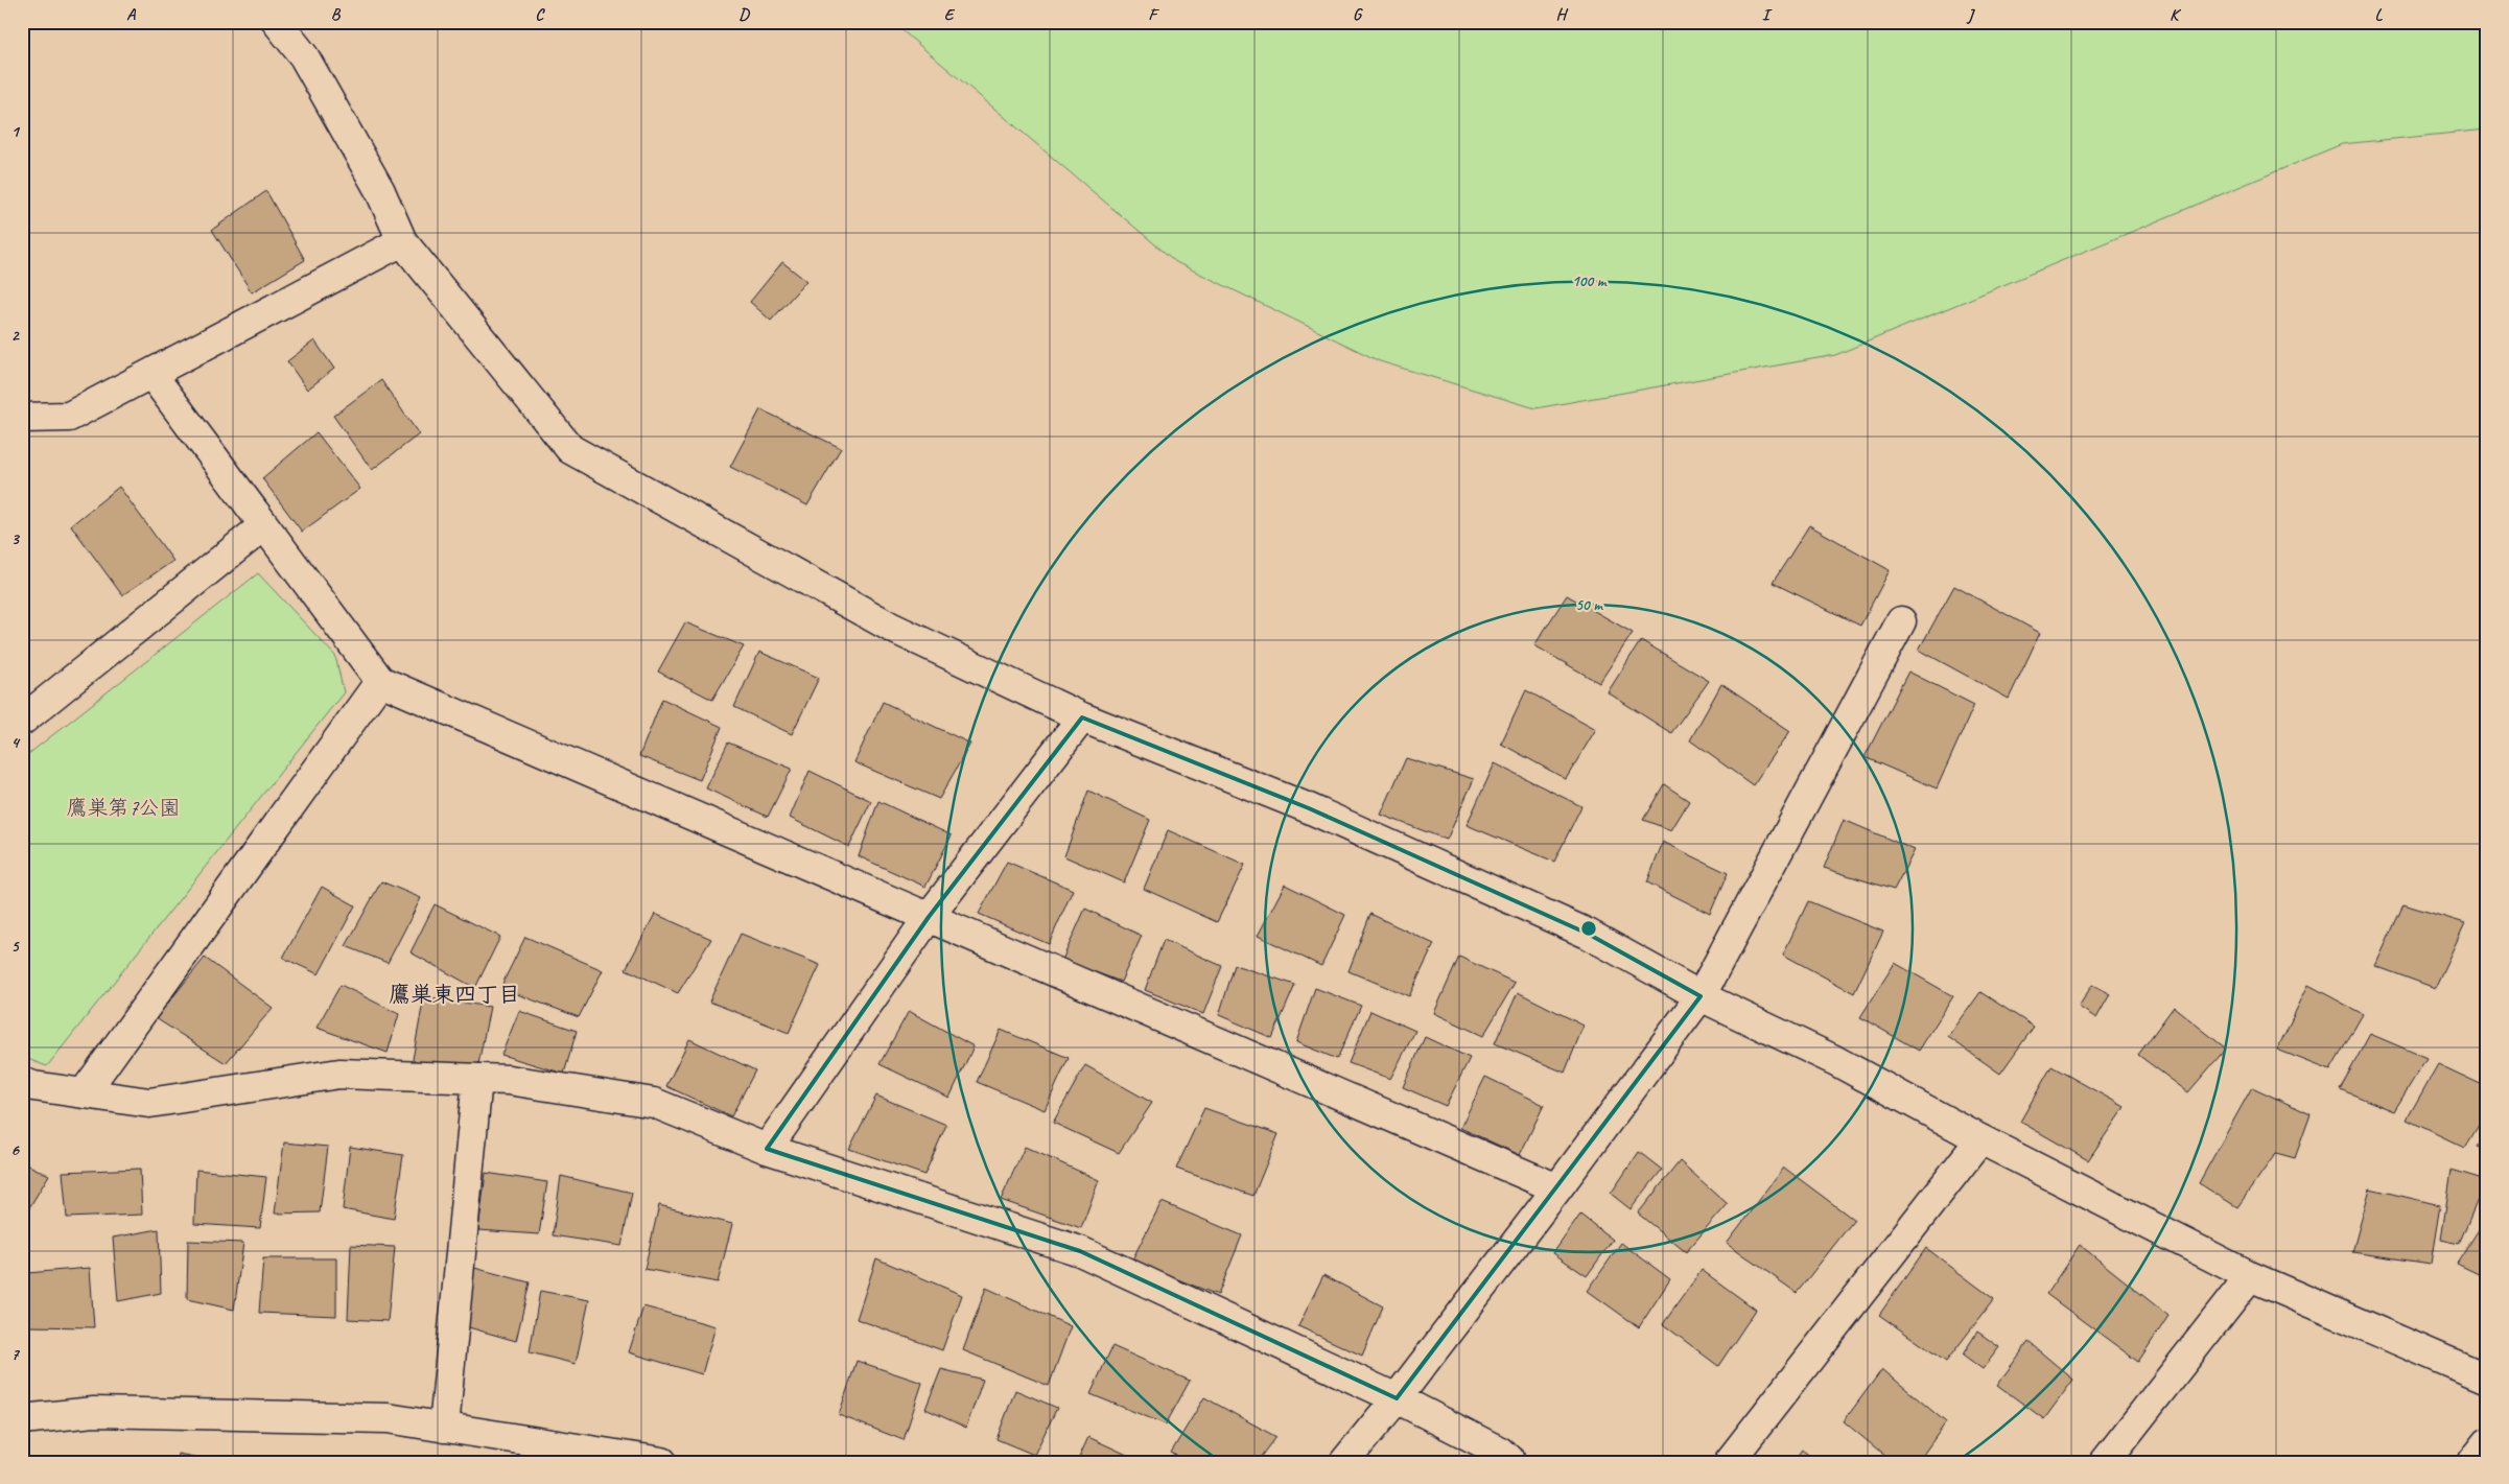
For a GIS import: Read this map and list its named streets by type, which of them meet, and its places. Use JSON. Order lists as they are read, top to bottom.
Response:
{
  "districts": ["鷹巣東四丁目"],
  "parks": ["鷹巣第7公園"],
  "grid": {
    "columns": [
      "A",
      "B",
      "C",
      "D",
      "E",
      "F",
      "G",
      "H",
      "I",
      "J",
      "K",
      "L"
    ],
    "rows": [
      "1",
      "2",
      "3",
      "4",
      "5",
      "6",
      "7"
    ]
  },
  "rings": ["100 m", "50 m"]
}
